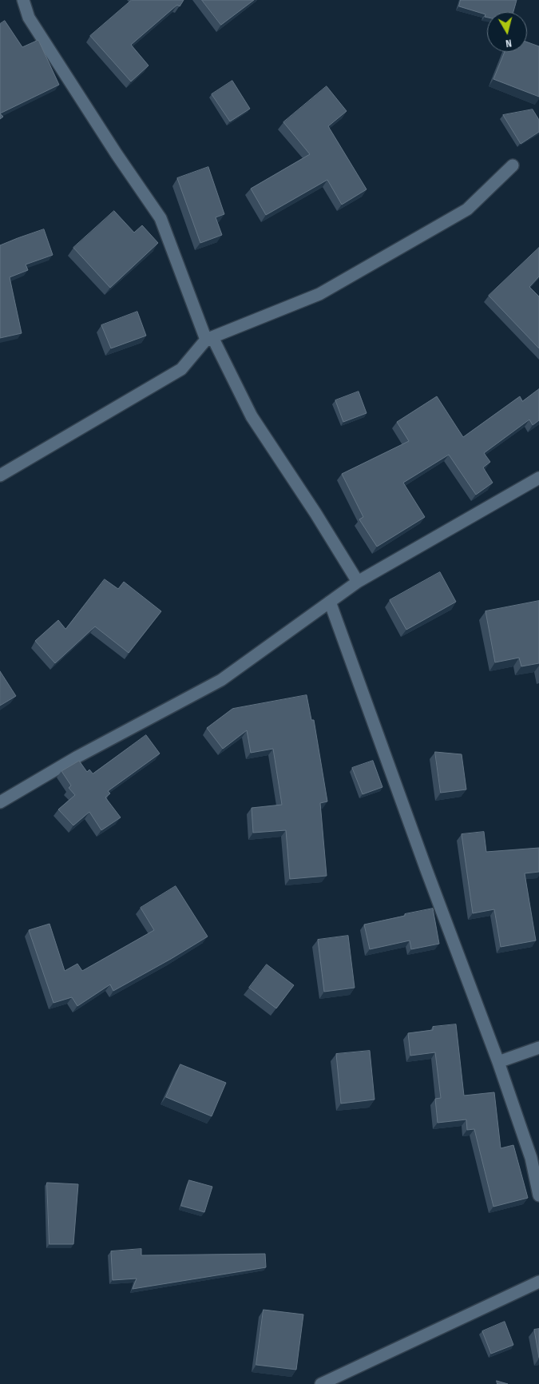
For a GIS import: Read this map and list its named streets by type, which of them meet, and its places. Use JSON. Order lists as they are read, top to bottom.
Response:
{
  "north": "bottom"
}
